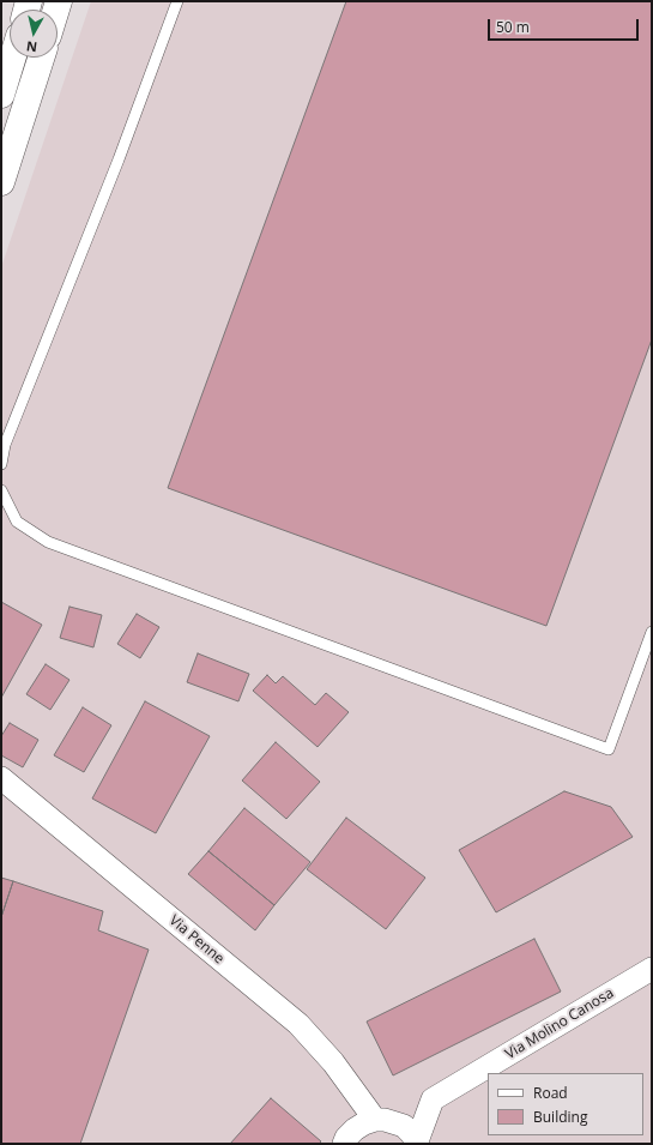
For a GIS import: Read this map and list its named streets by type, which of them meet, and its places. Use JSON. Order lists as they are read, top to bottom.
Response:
{
  "streets": {
    "street": ["Via Penne", "Via Molino Canosa"]
  },
  "legend": ["Road", "Building"],
  "scale_bar": "50 m",
  "north": "bottom"
}
